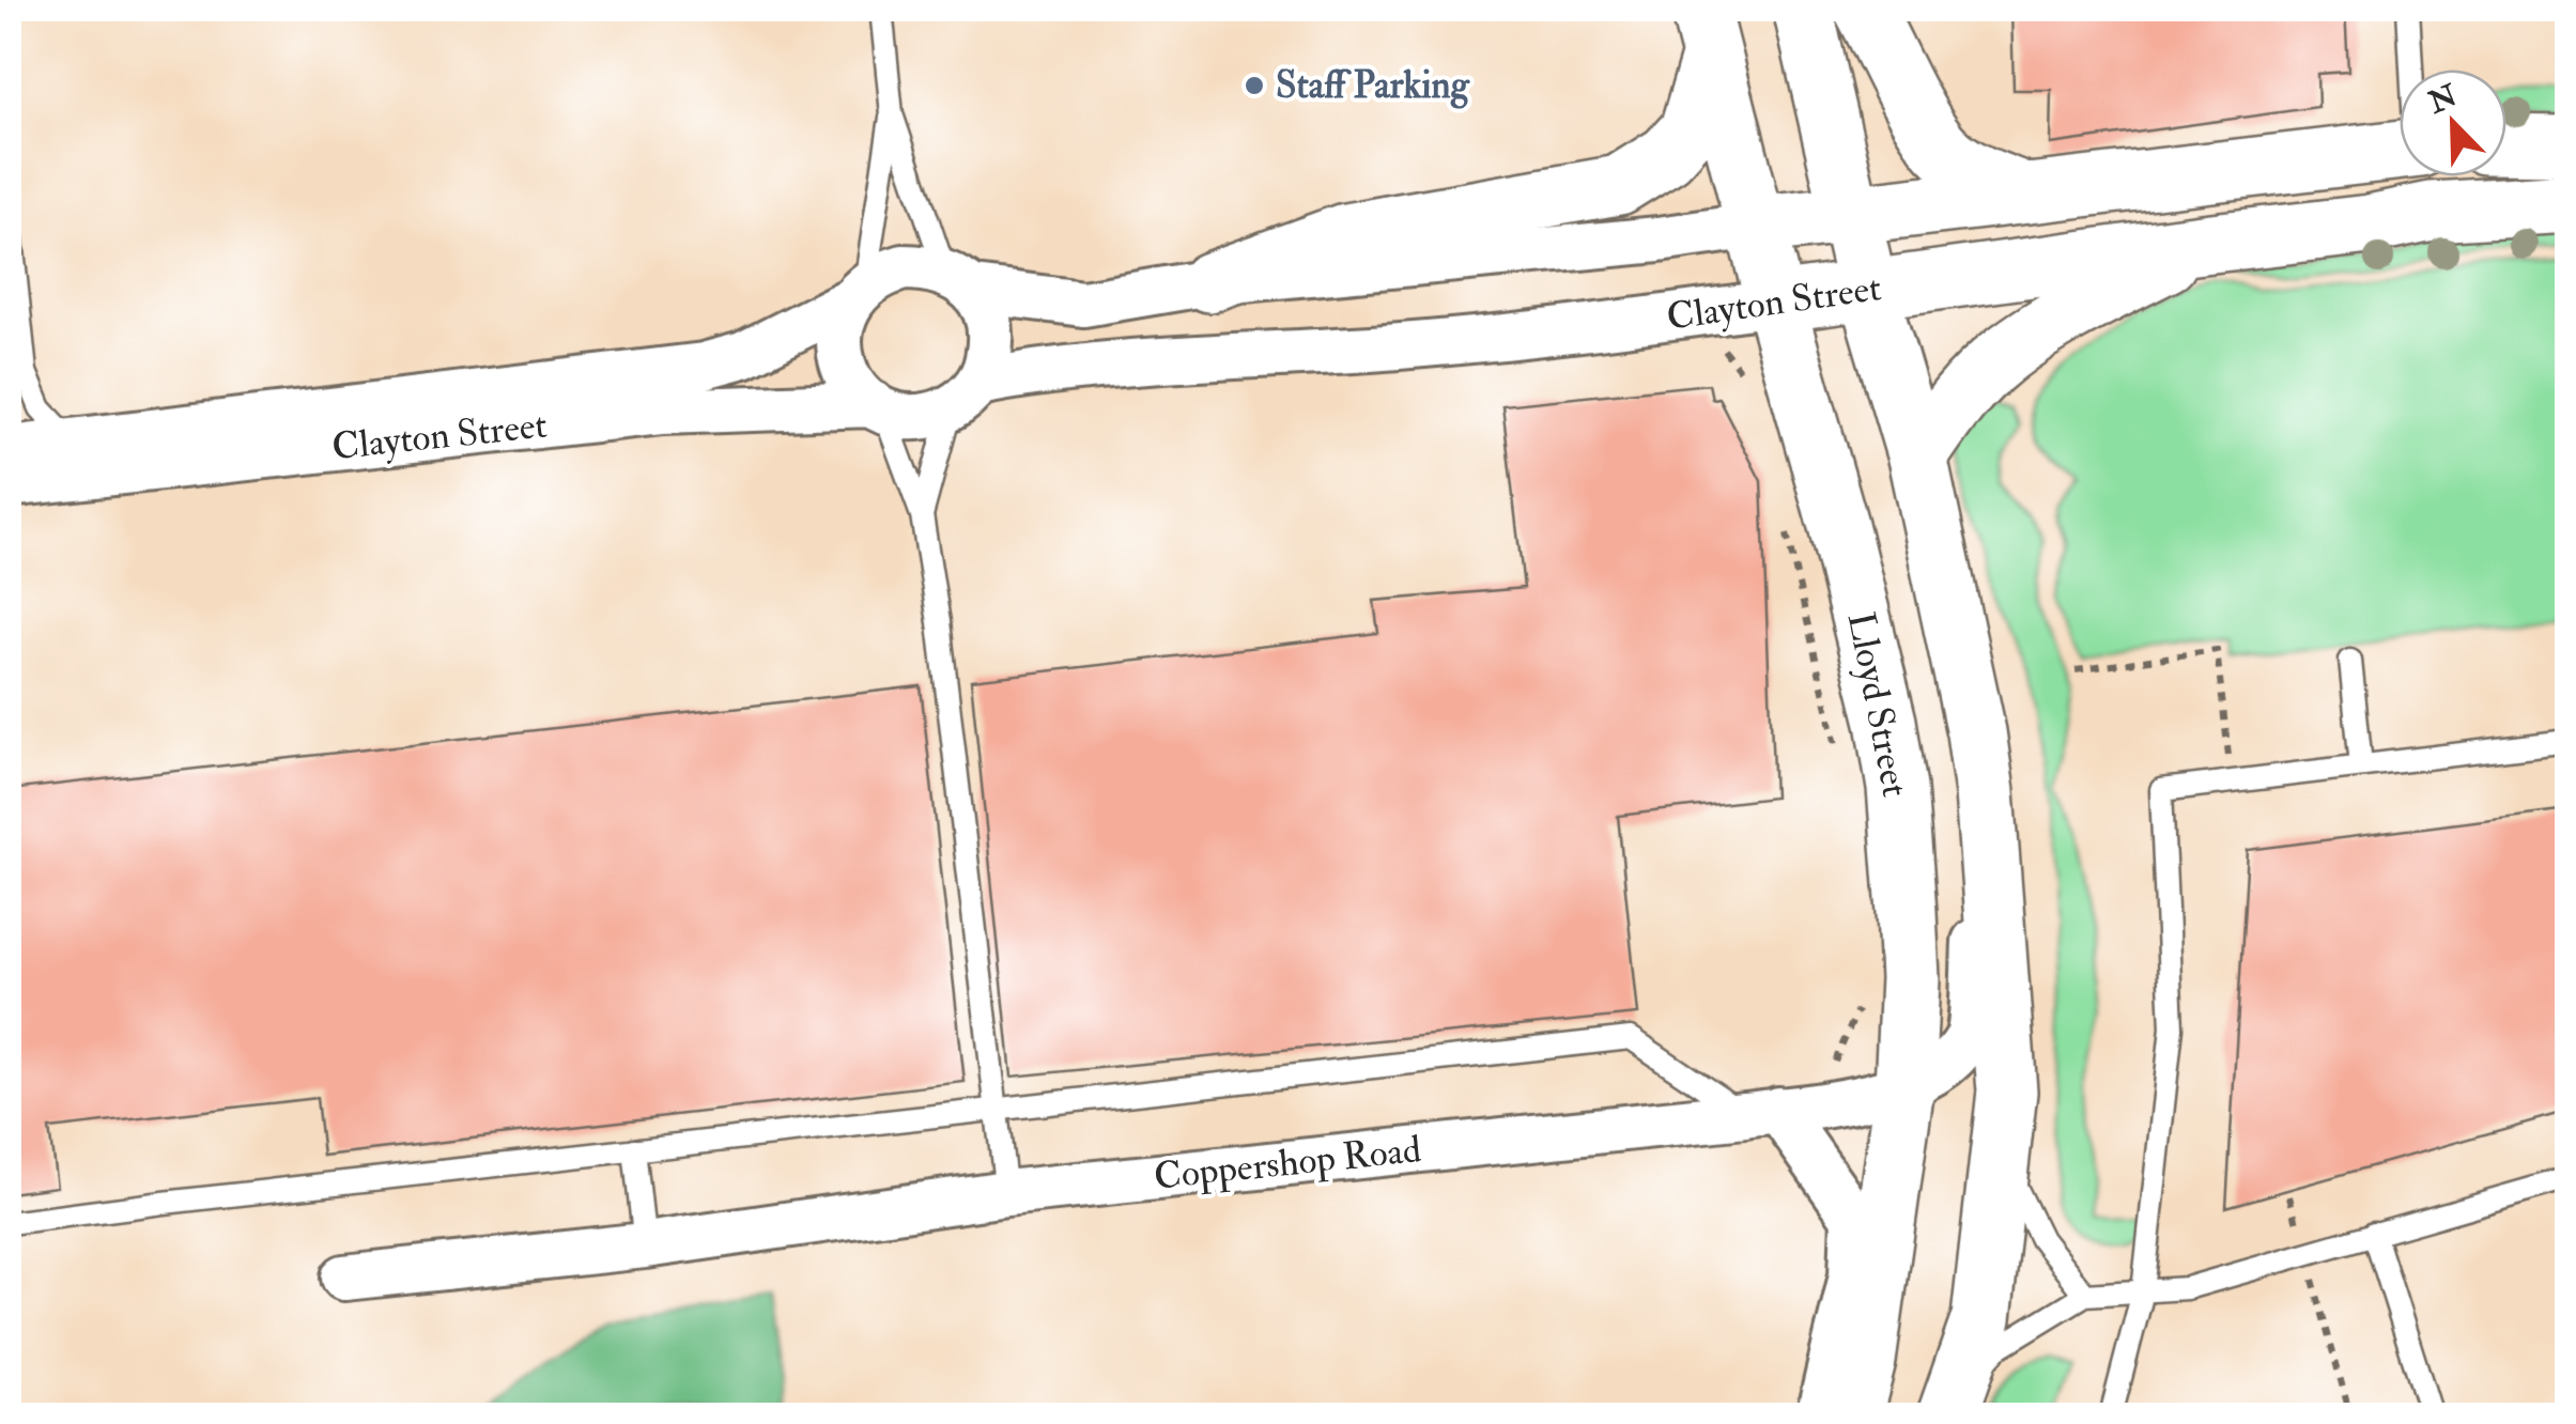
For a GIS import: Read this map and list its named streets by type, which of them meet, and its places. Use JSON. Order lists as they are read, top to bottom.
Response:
{
  "streets": {
    "main road": ["Clayton Street", "Lloyd Street"],
    "street": ["Coppershop Road"]
  },
  "crossings": [
    ["Clayton Street", "Lloyd Street"],
    ["Lloyd Street", "Coppershop Road"]
  ],
  "places": ["Staff Parking"],
  "north": "top left"
}
